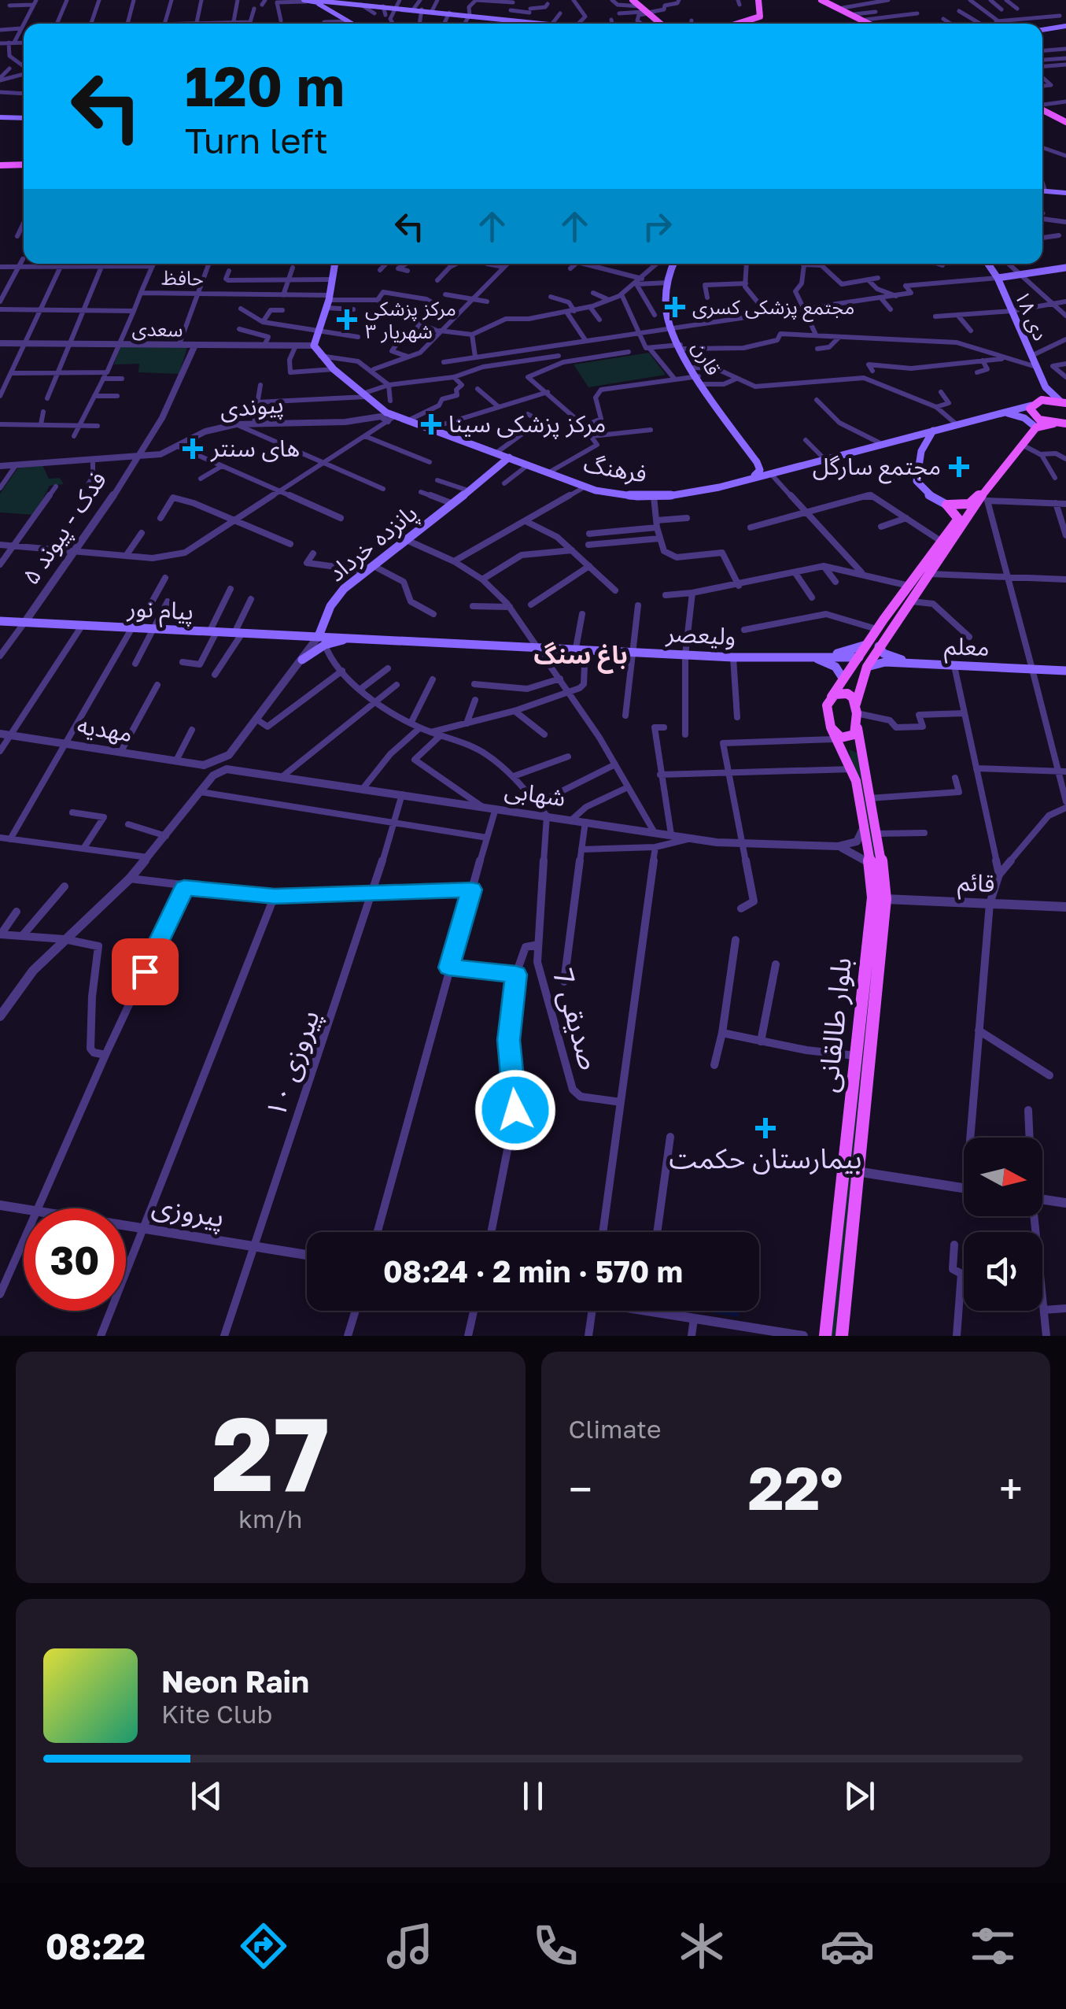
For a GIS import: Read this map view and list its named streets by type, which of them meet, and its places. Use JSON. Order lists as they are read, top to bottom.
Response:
{
  "streets": {
    "main road": [
      "۱۸ دی",
      "قارن",
      "فرهنگ",
      "پانزده خرداد",
      "پیام نور",
      "ولیعصر",
      "معلم",
      "بلوار طالقانی"
    ],
    "street": [
      "حافظ",
      "سعدی",
      "پیوندی",
      "فدک - پیوند ۵",
      "مهدیه",
      "شهابی",
      "قائم",
      "صدیقی 7",
      "پیروزی ١٠",
      "پیروزی"
    ]
  },
  "crossings": [
    ["سعدی", "فرهنگ"],
    ["سعدی", "فدک - پیوند ۵"],
    ["پیوندی", "فرهنگ"],
    ["پیوندی", "فدک - پیوند ۵"],
    ["فرهنگ", "پانزده خرداد"],
    ["فدک - پیوند ۵", "پیام نور"],
    ["پانزده خرداد", "پیام نور"],
    ["پانزده خرداد", "ولیعصر"],
    ["پیام نور", "ولیعصر"],
    ["شهابی", "صدیقی 7"],
    ["شهابی", "پیروزی ١٠"],
    ["قائم", "بلوار طالقانی"],
    ["پیروزی ١٠", "پیروزی"]
  ],
  "districts": ["باغ سنگ"],
  "places": {
    "health": [
      "مجتمع پزشکی کسری",
      "مرکز پزشکی شهریار ۳",
      "مرکز پزشکی سینا",
      "های سنتر",
      "مجتمع سارگل",
      "بیمارستان حکمت"
    ]
  },
  "north": "right",
  "page": {
    "turn": ["120 m", "Turn left"],
    "limit": "30",
    "trip": "08:24 · 2 min · 570 m",
    "tile": [
      ["27", "km/h"],
      "Climate"
    ],
    "heat": ["−", "22°", "+"],
    "song": ["Neon Rain", "Kite Club"],
    "tabs": "08:22"
  }
}
